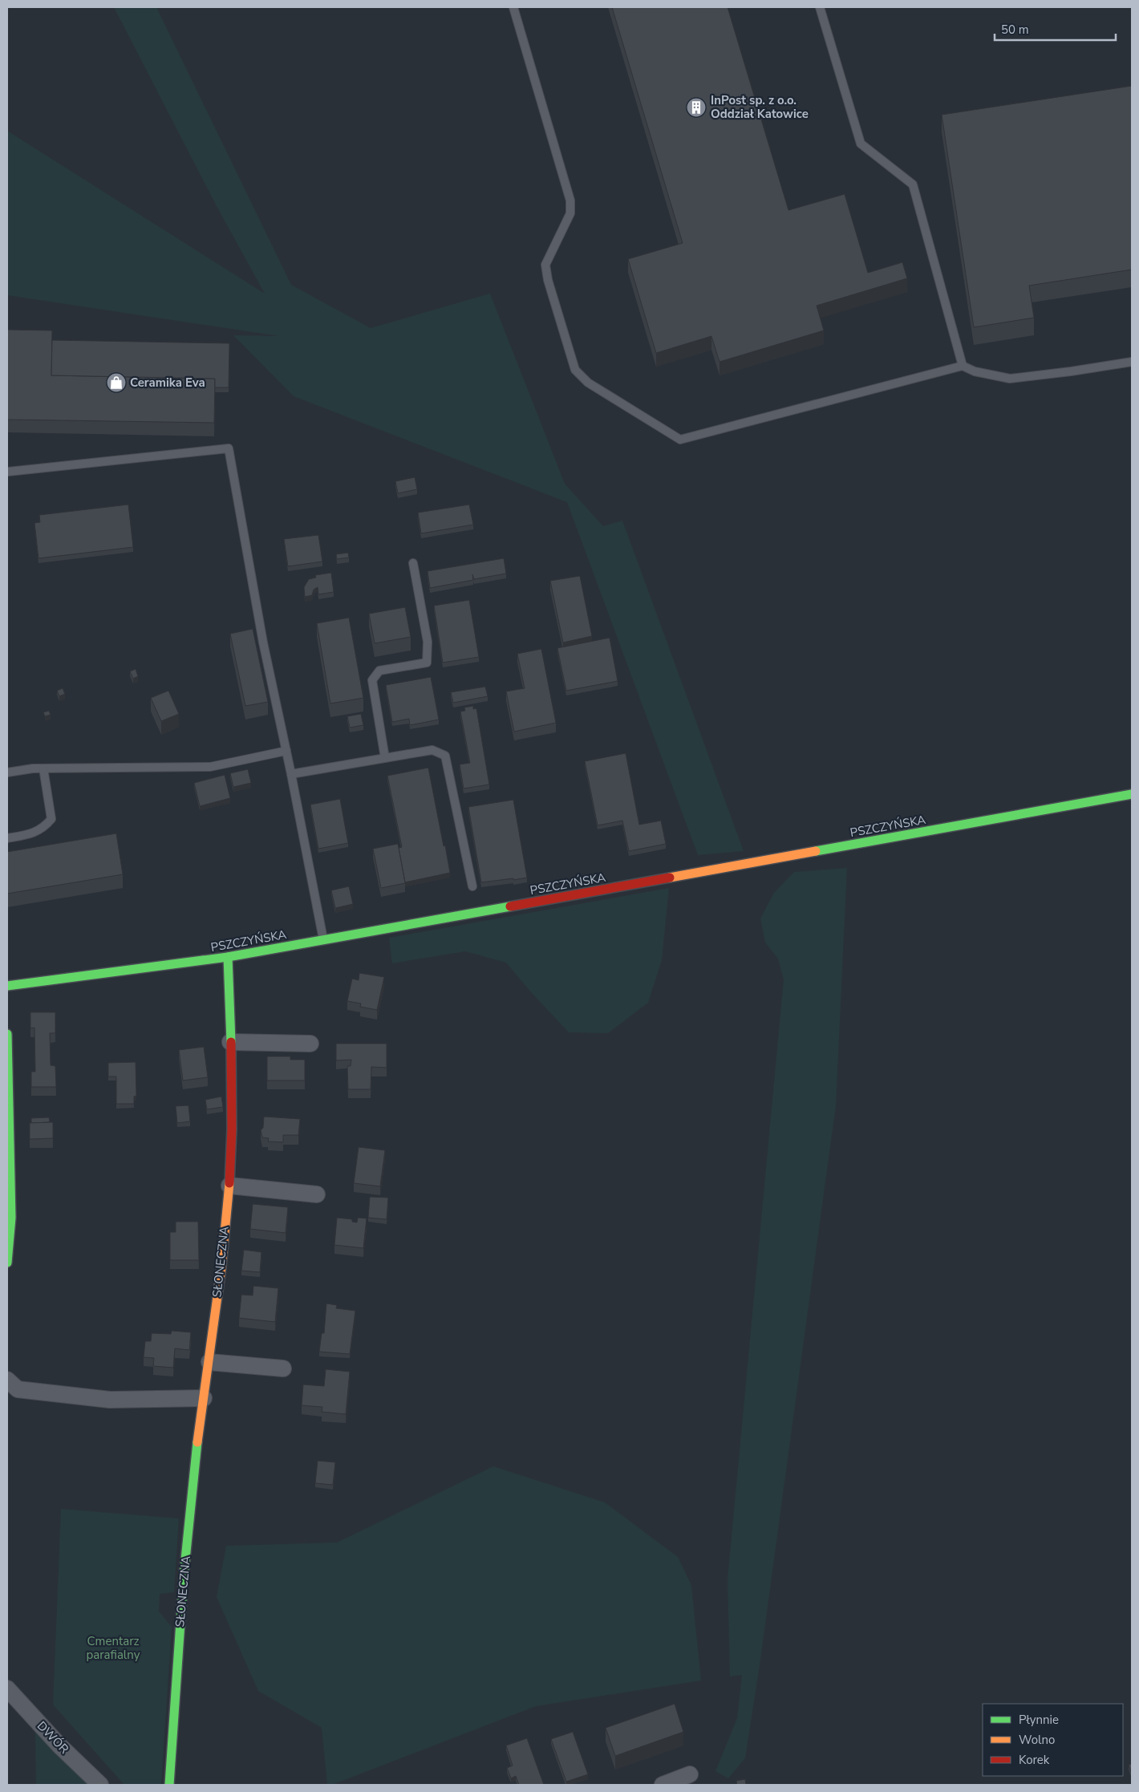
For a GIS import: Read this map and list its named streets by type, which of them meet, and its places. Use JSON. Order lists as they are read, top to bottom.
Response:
{
  "streets": {
    "main road": ["PSZCZYŃSKA", "SŁONECZNA"],
    "street": ["DWÓR"]
  },
  "crossings": [
    ["PSZCZYŃSKA", "SŁONECZNA"]
  ],
  "parks": ["Cmentarz parafialny"],
  "places": {
    "building": ["InPost sp. z o.o. Oddział Katowice"],
    "shop": ["Ceramika Eva"]
  },
  "legend": ["Płynnie", "Wolno", "Korek"],
  "scale_bar": "50 m"
}
